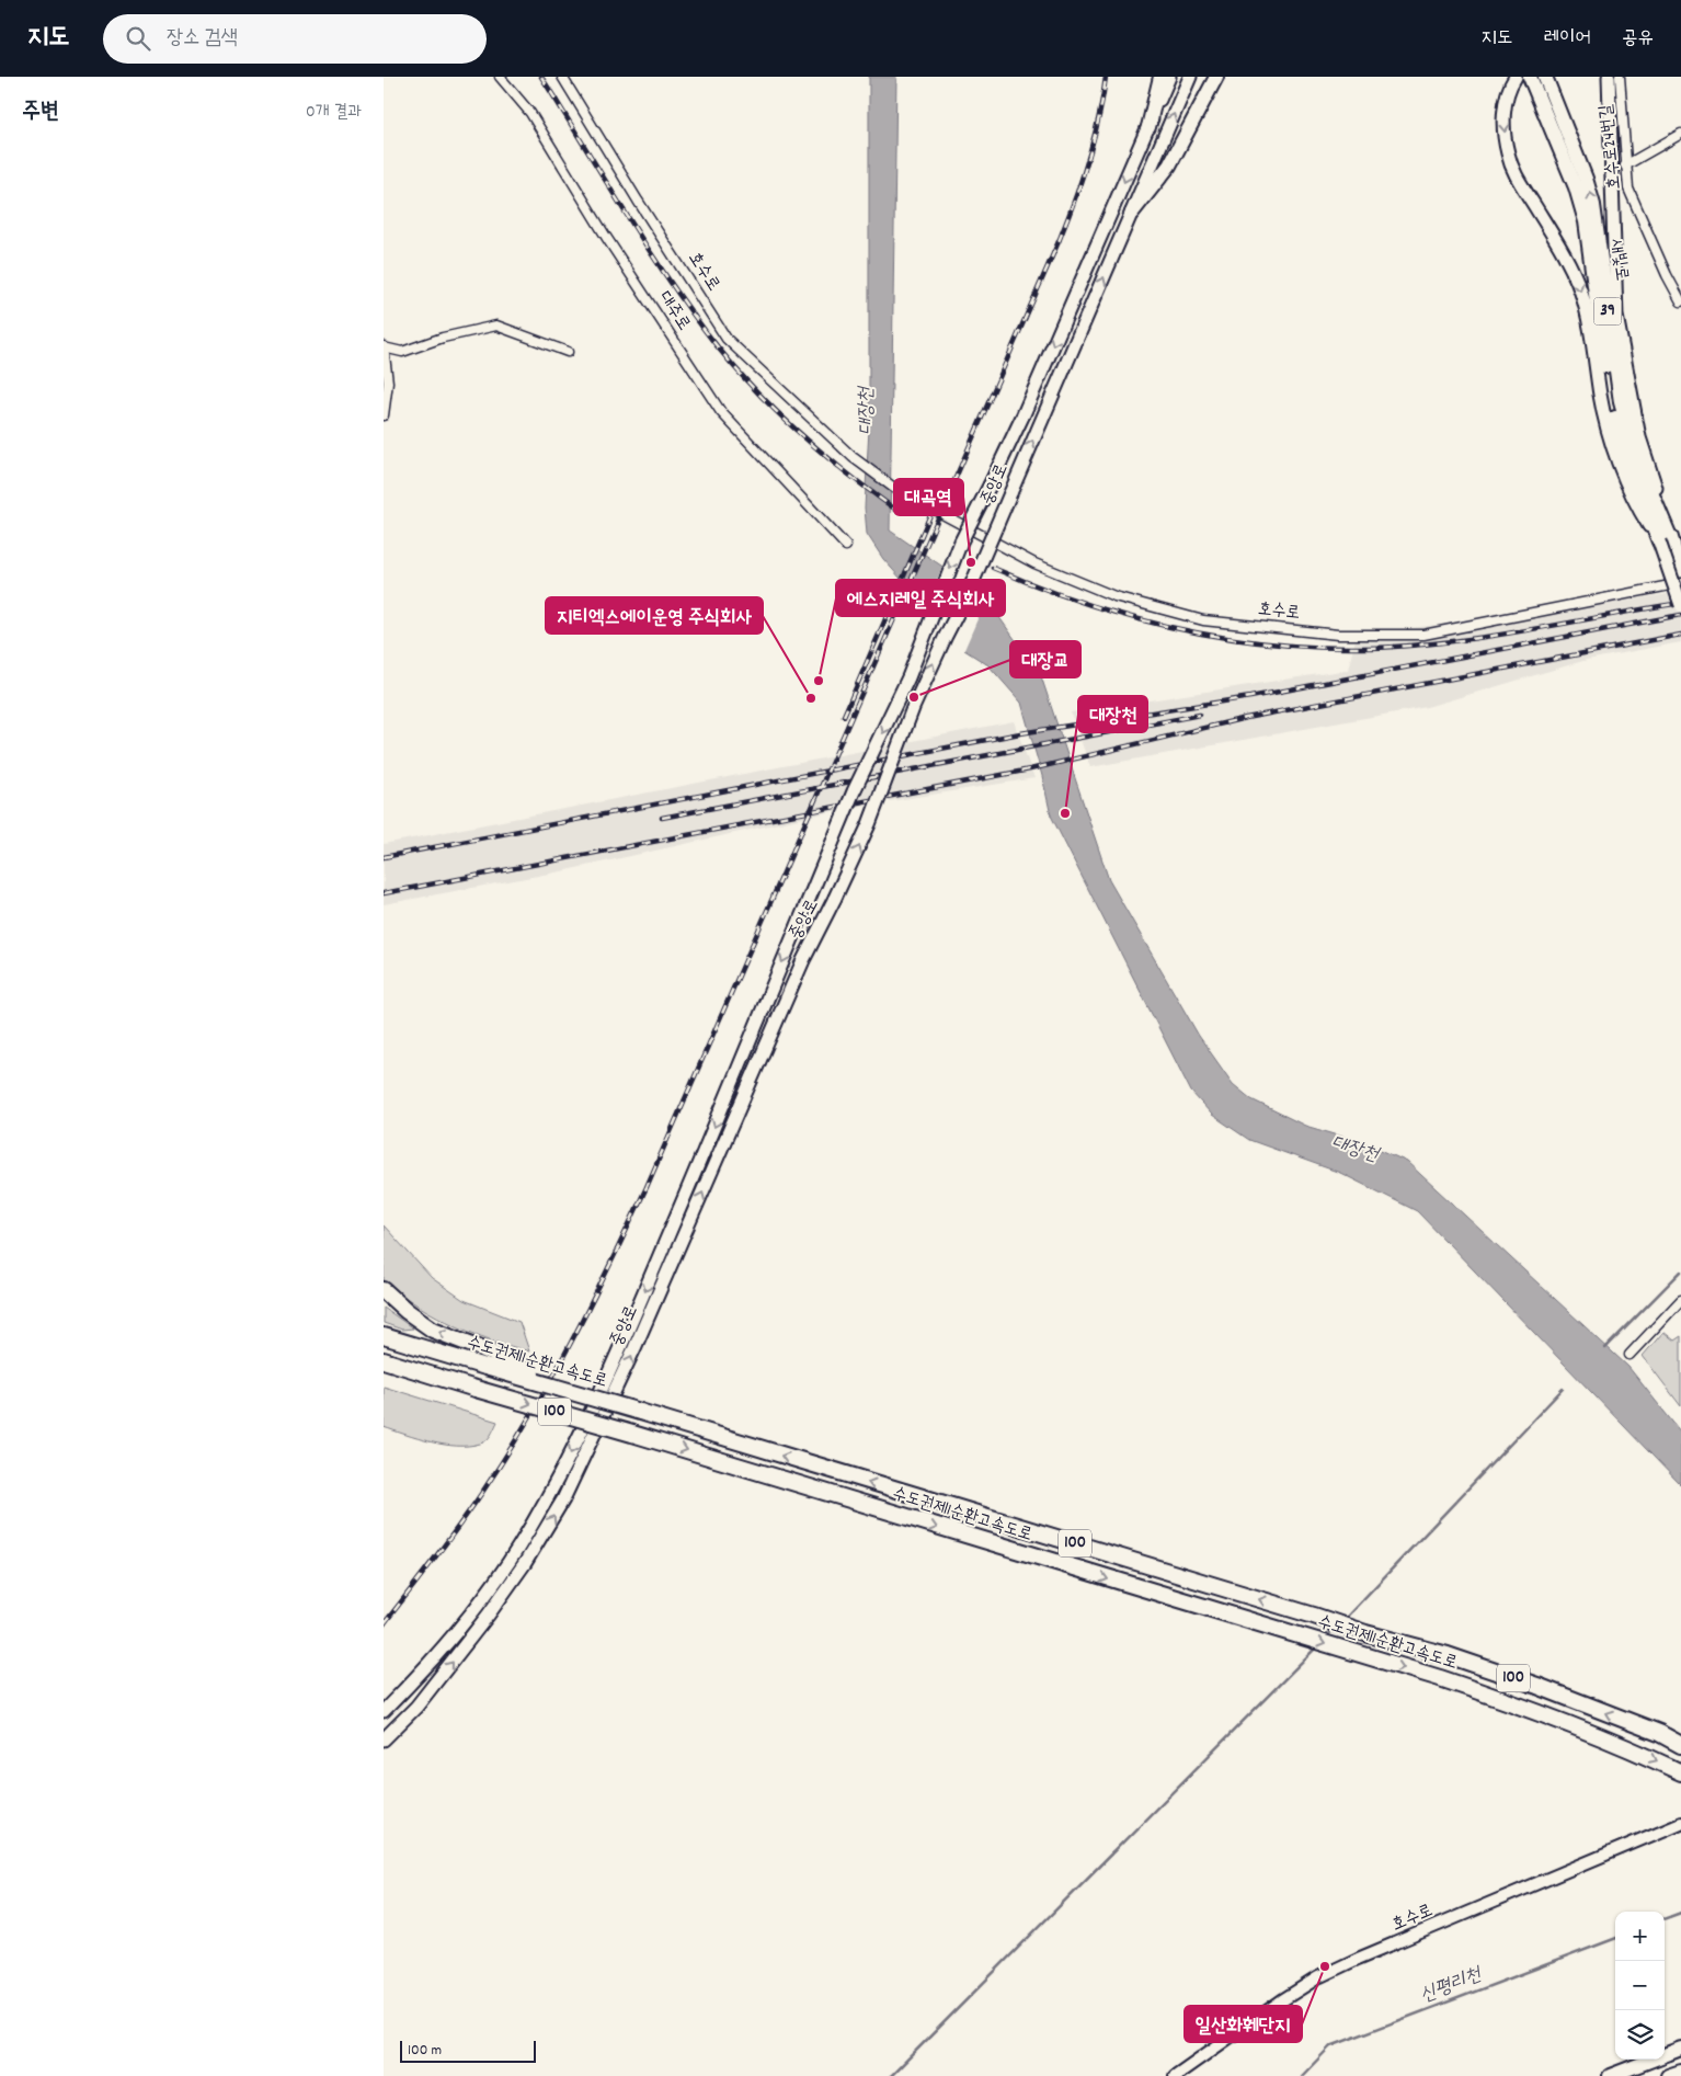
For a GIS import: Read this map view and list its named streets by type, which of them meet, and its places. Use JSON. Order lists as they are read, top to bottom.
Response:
{
  "streets": {
    "highway": [
      "새빛로",
      "39",
      "수도권제1순환고속도로",
      "100"
    ],
    "main road": ["호수로", "중앙로"],
    "street": ["호수로24번길", "대주로"]
  },
  "crossings": [
    ["새빛로", "39"]
  ],
  "water": ["대장천", "신평리천"],
  "places": [
    "대곡역",
    "에스지레일 주식회사",
    "대장교",
    "지티엑스에이운영 주식회사",
    "대장천",
    "일산화훼단지"
  ],
  "scale_bar": "100 m",
  "page": {
    "header": "지도",
    "search": "장소 검색",
    "nav": ["지도", "레이어", "공유"],
    "heading": ["주변", "0개 결과"],
    "map_buttons": ["+", "−"],
    "scale": "100 m"
  }
}
